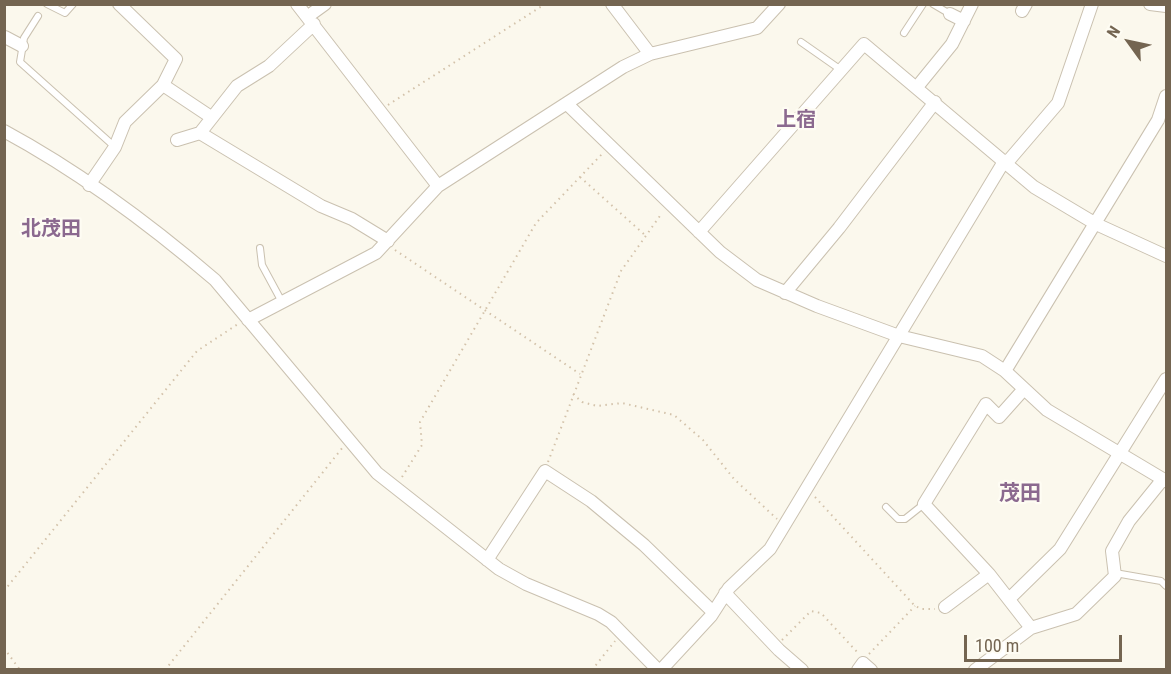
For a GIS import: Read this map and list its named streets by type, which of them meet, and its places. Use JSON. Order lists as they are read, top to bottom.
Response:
{
  "districts": ["上宿", "北茂田", "茂田"],
  "scale_bar": "100 m",
  "north": "top left"
}
